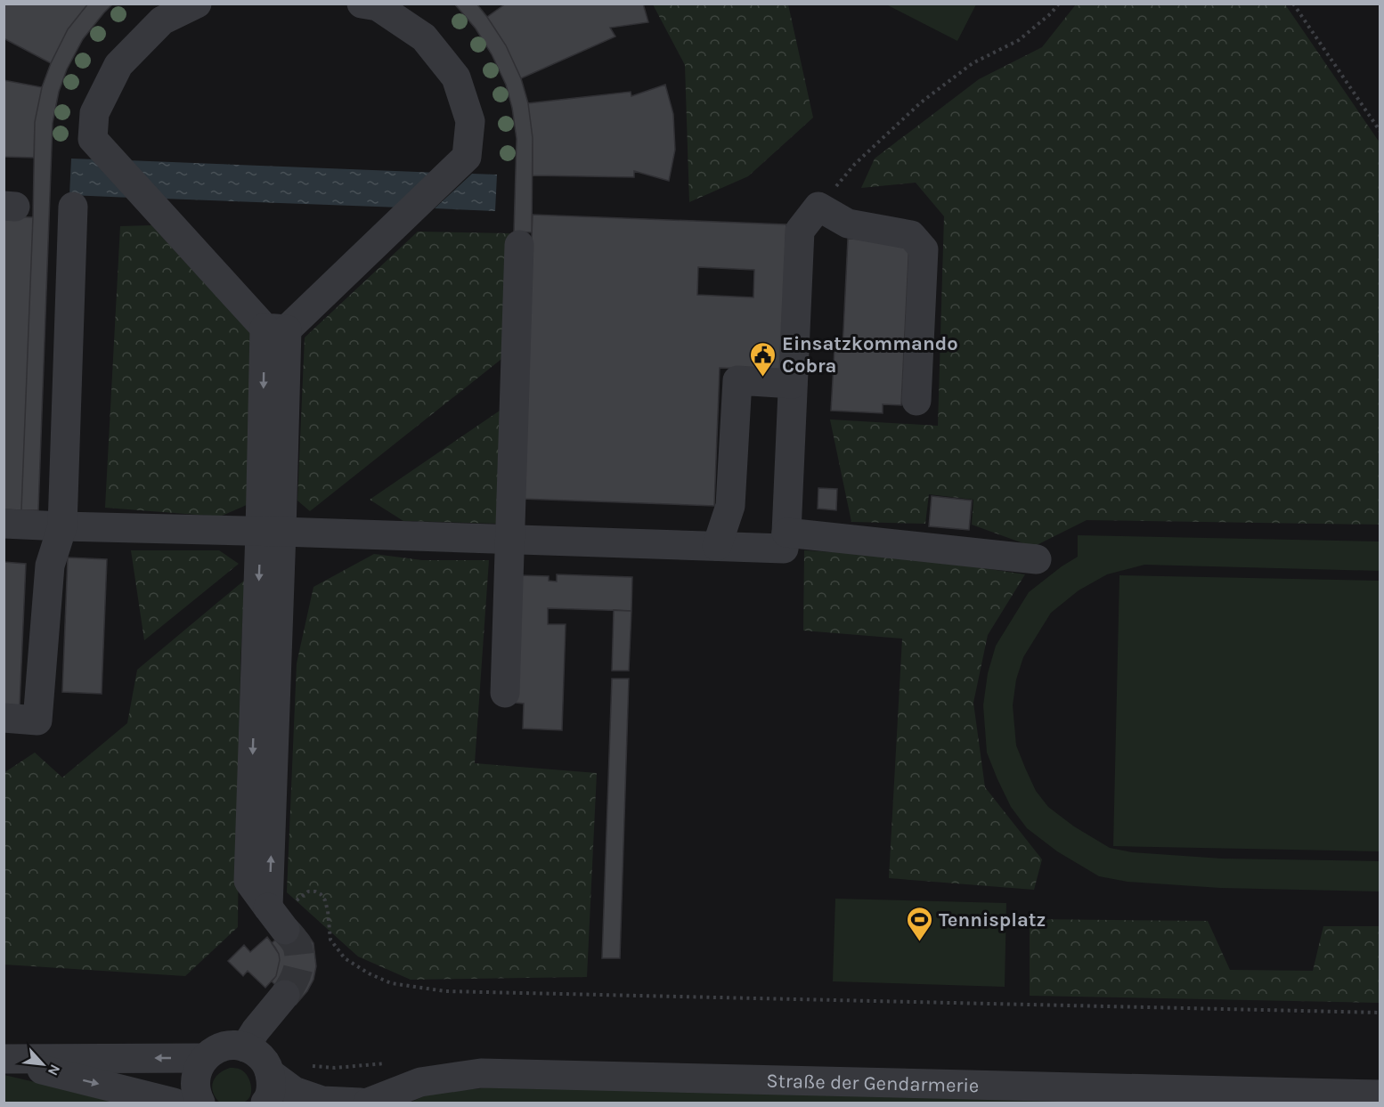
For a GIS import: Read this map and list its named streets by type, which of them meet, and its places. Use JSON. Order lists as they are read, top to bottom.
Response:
{
  "streets": {
    "street": ["Straße der Gendarmerie"]
  },
  "places": {
    "public building": ["Einsatzkommando Cobra"],
    "sports": ["Tennisplatz"]
  },
  "north": "bottom right"
}
